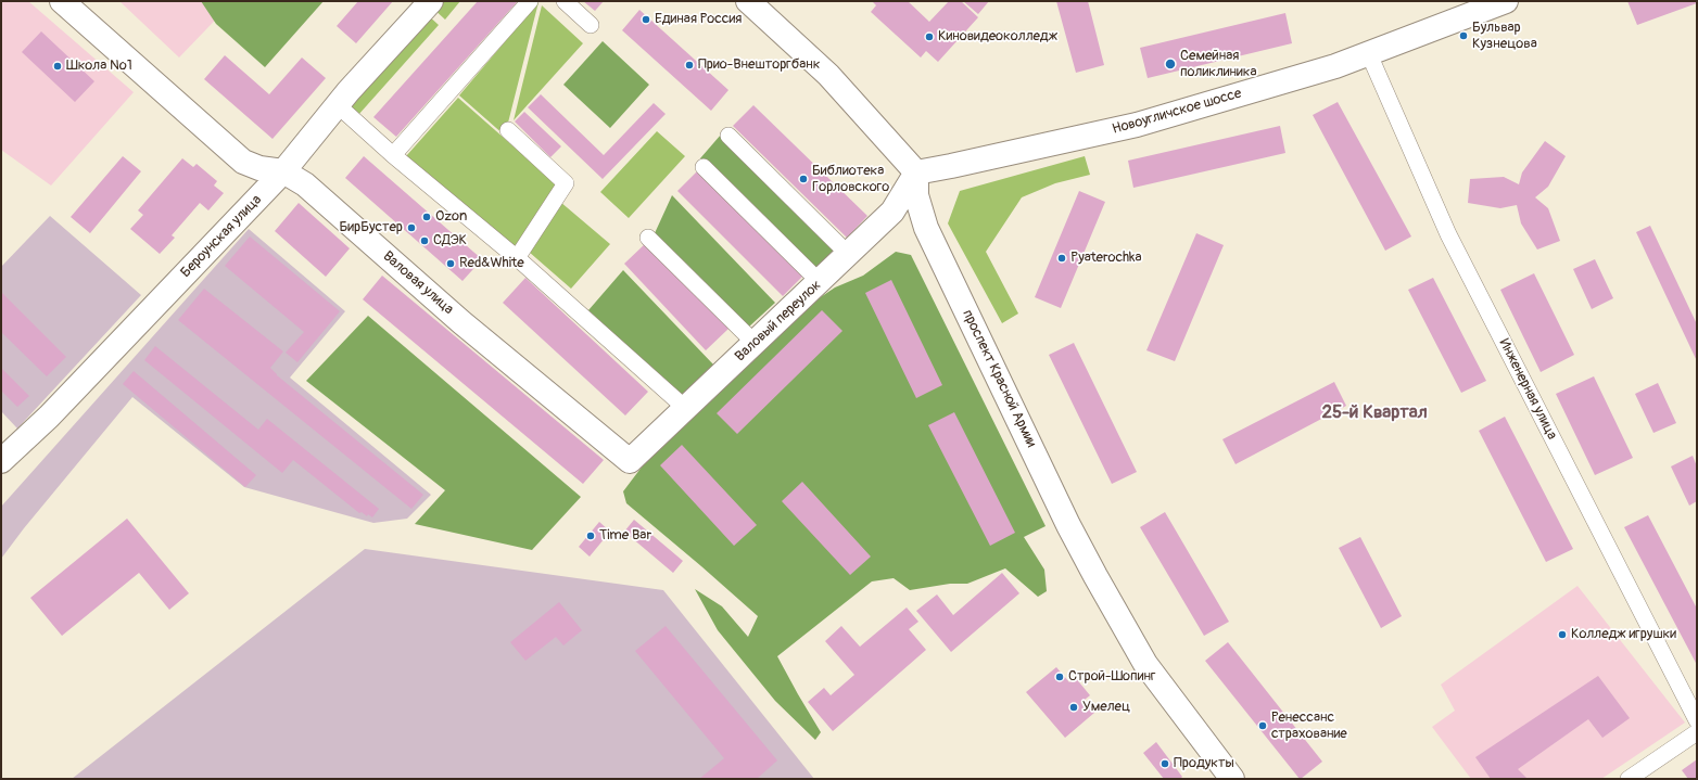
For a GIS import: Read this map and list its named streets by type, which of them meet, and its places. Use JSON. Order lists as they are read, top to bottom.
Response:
{
  "streets": {
    "main road": [
      "Новоугличское шоссе",
      "Бероунская улица",
      "Валовая улица",
      "Валовый переулок",
      "проспект Красной Армии"
    ],
    "street": ["Инженерная улица"]
  },
  "crossings": [
    ["Новоугличское шоссе", "Валовый переулок"],
    ["Новоугличское шоссе", "проспект Красной Армии"],
    ["Новоугличское шоссе", "Инженерная улица"],
    ["Бероунская улица", "Валовая улица"],
    ["Валовая улица", "Валовый переулок"],
    ["Валовый переулок", "проспект Красной Армии"]
  ],
  "districts": ["25-й Квартал"],
  "places": [
    "Единая Россия",
    "Бульвар Кузнецова",
    "Киновидеоколледж",
    "Семейная поликлиника",
    "Прио-Внешторгбанк",
    "Школа №1",
    "Библиотека Горловского",
    "Ozon",
    "БирБустер",
    "СДЭК",
    "Pyaterochka",
    "Red&White",
    "Time Bar",
    "Колледж игрушки",
    "Строй-Шопинг",
    "Умелец",
    "Ренессанс страхование",
    "Продукты"
  ]
}
